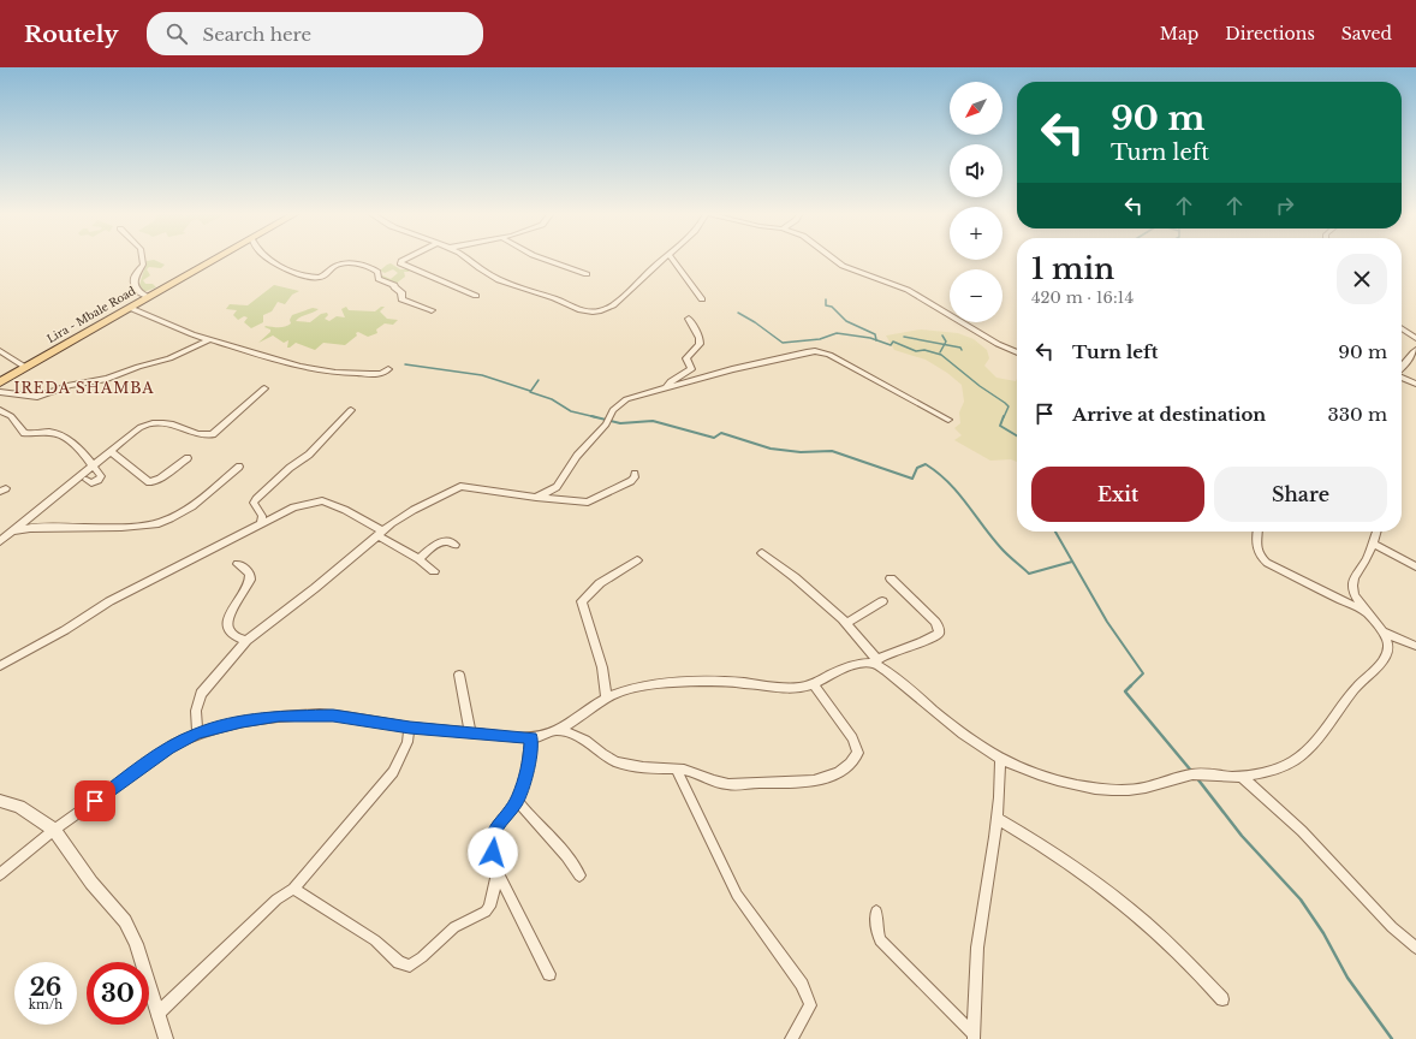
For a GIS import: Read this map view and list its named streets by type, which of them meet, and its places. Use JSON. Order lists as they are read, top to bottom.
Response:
{
  "streets": {
    "main road": ["Lira - Mbale Road"]
  },
  "districts": ["IREDA SHAMBA"],
  "north": "bottom left",
  "page": {
    "header": "Routely",
    "search": "Search here",
    "nav": ["Map", "Directions", "Saved"],
    "map_buttons": ["+", "−"],
    "turn": ["90 m", "Turn left"],
    "heading": ["1 min", "420 m · 16:14"],
    "list": [
      {
        "name": "Turn left",
        "value": "90 m"
      },
      {
        "name": "Arrive at destination",
        "value": "330 m"
      }
    ],
    "buttons": ["Exit", "Share"],
    "speed": "26 km/h",
    "limit": "30"
  }
}
